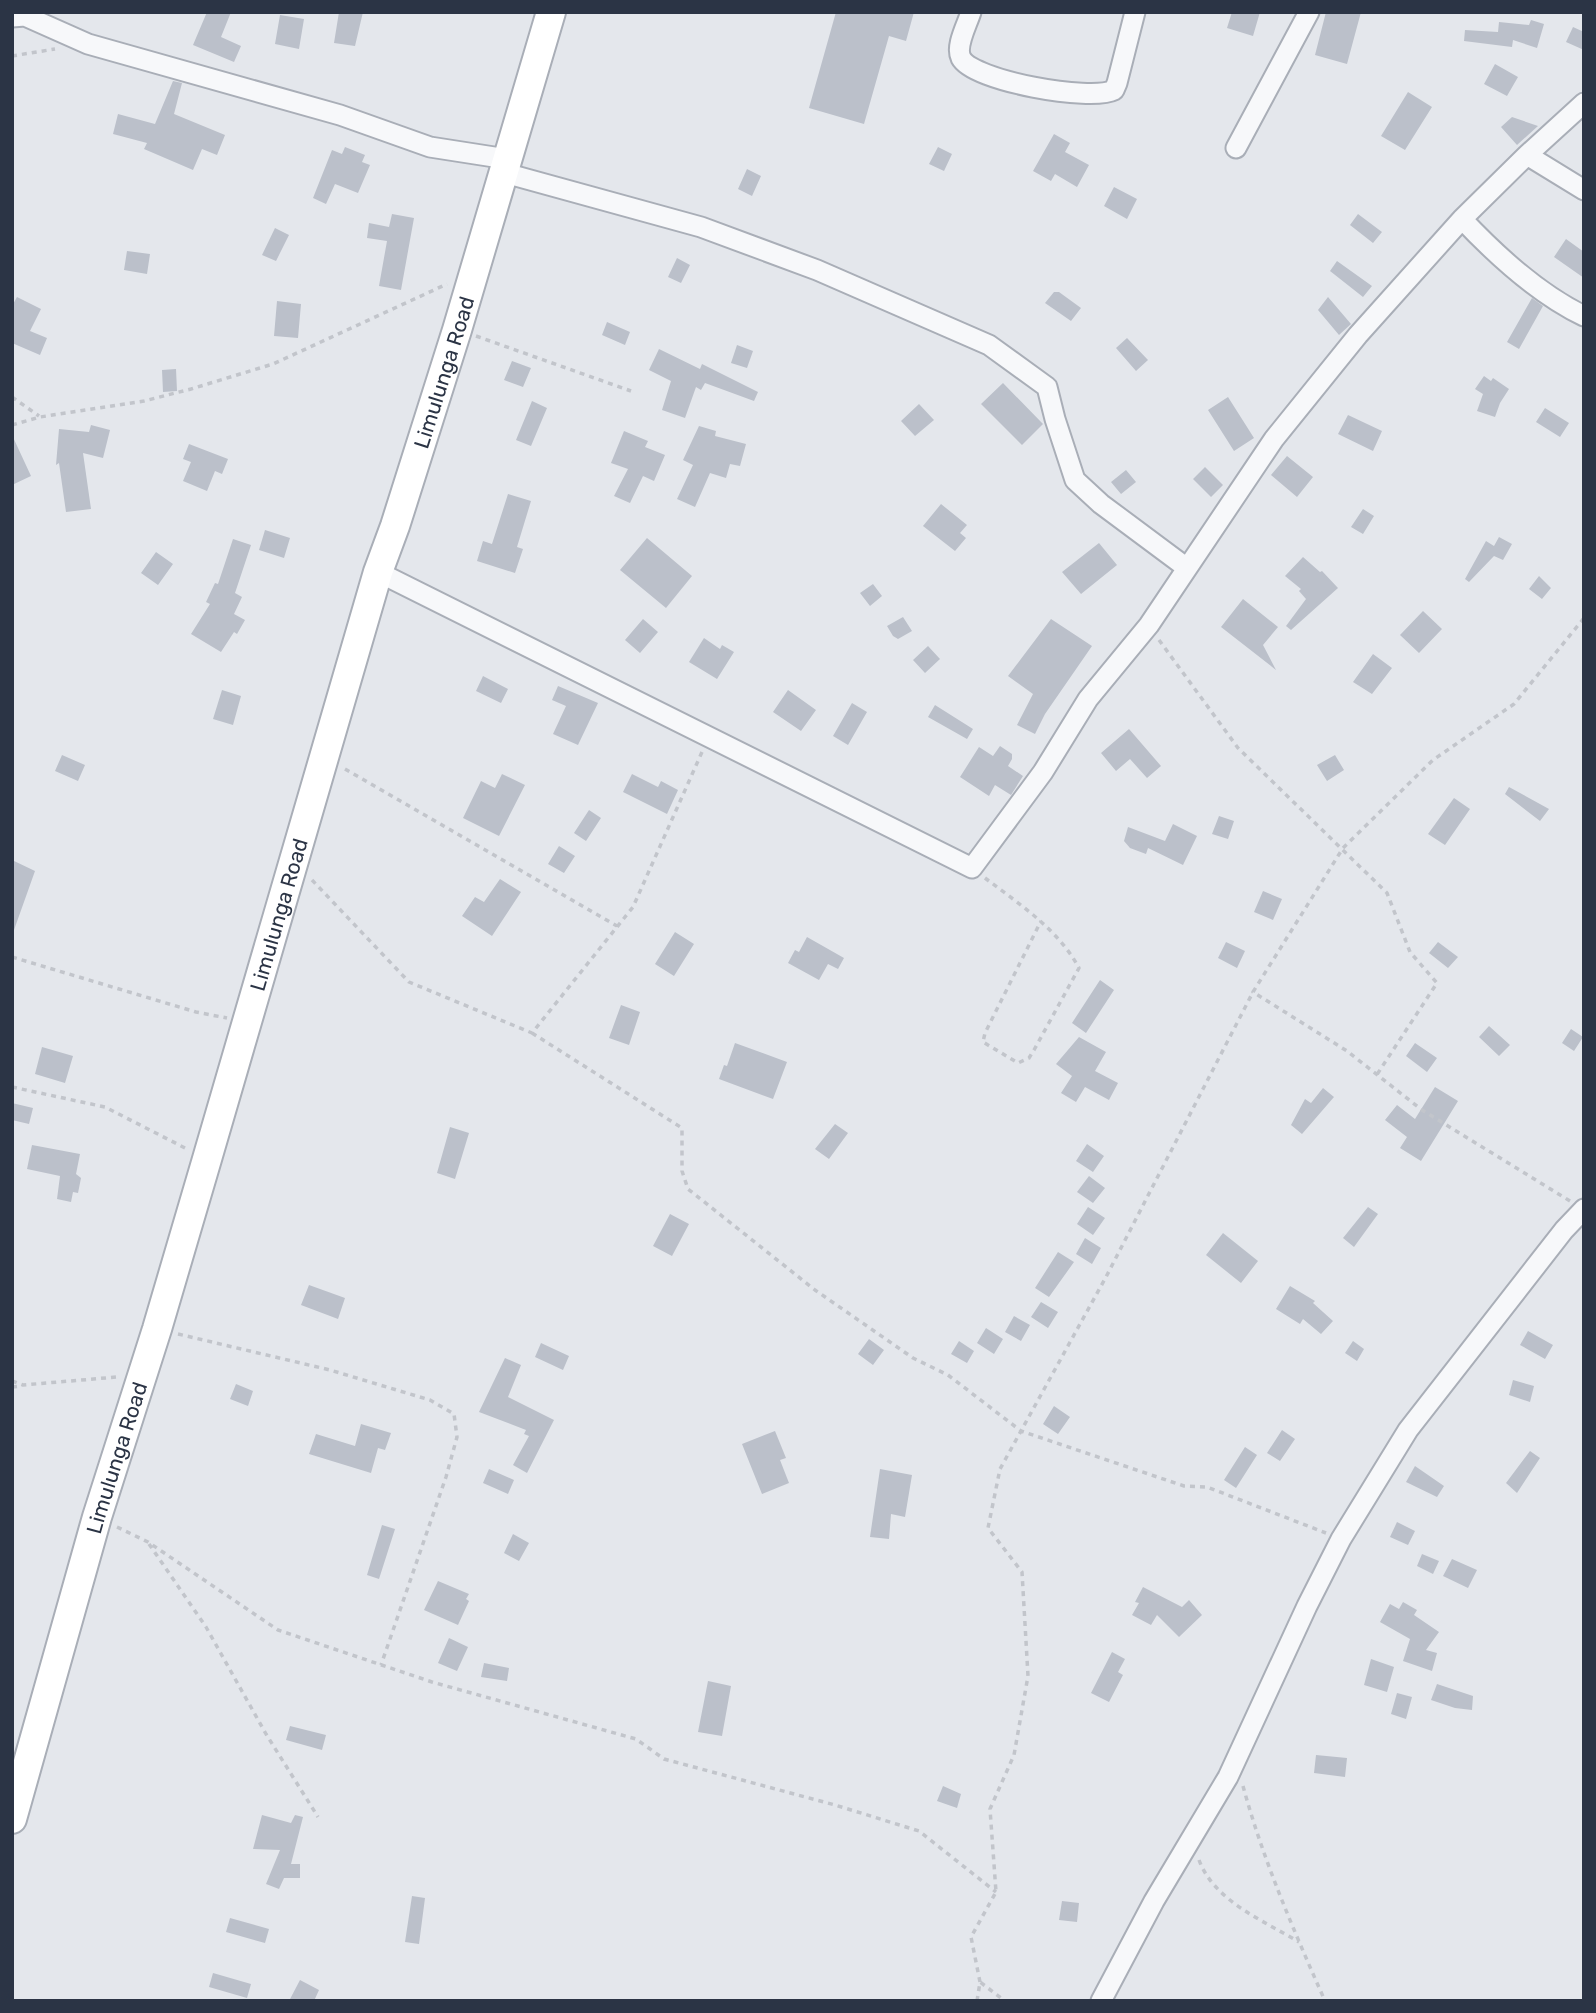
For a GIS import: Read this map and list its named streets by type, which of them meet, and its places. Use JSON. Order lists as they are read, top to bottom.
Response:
{
  "streets": {
    "main road": ["Limulunga Road"]
  }
}
